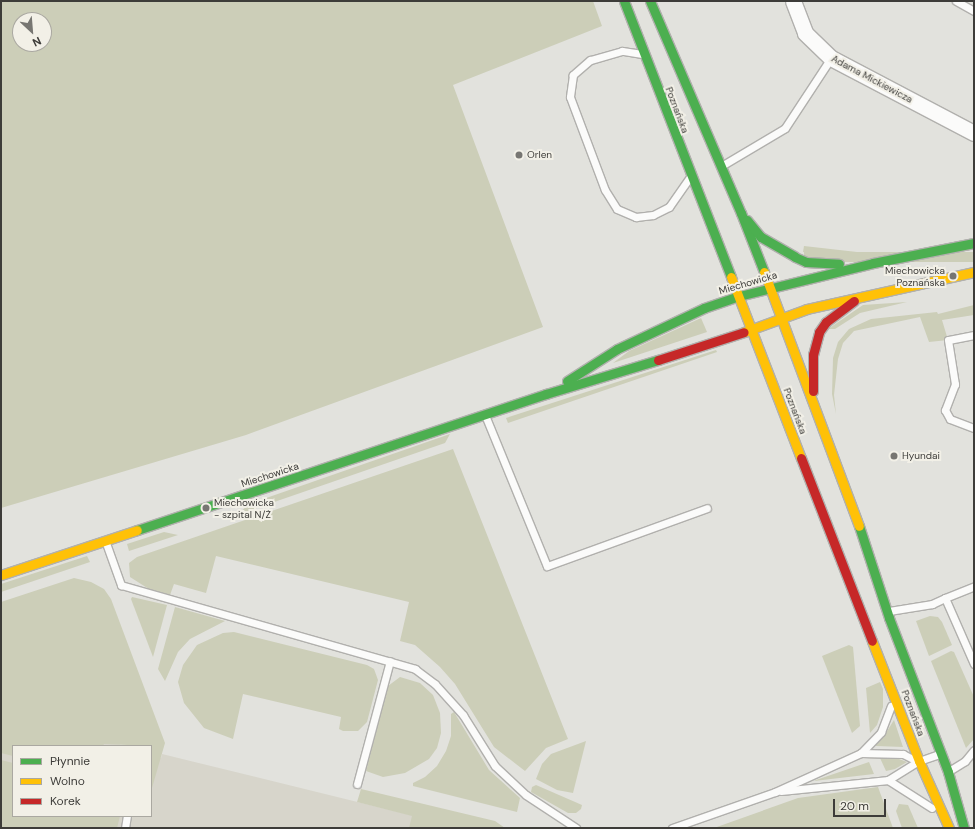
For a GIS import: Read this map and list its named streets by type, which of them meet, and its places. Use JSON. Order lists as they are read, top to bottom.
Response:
{
  "streets": {
    "main road": ["Poznańska", "Miechowicka"],
    "street": ["Adama Mickiewicza"]
  },
  "crossings": [
    ["Poznańska", "Miechowicka"]
  ],
  "places": [
    "Orlen",
    "Miechowicka Poznańska",
    "Hyundai",
    "Miechowicka - szpital N/Ż"
  ],
  "legend": ["Płynnie", "Wolno", "Korek"],
  "scale_bar": "20 m",
  "north": "bottom right"
}
